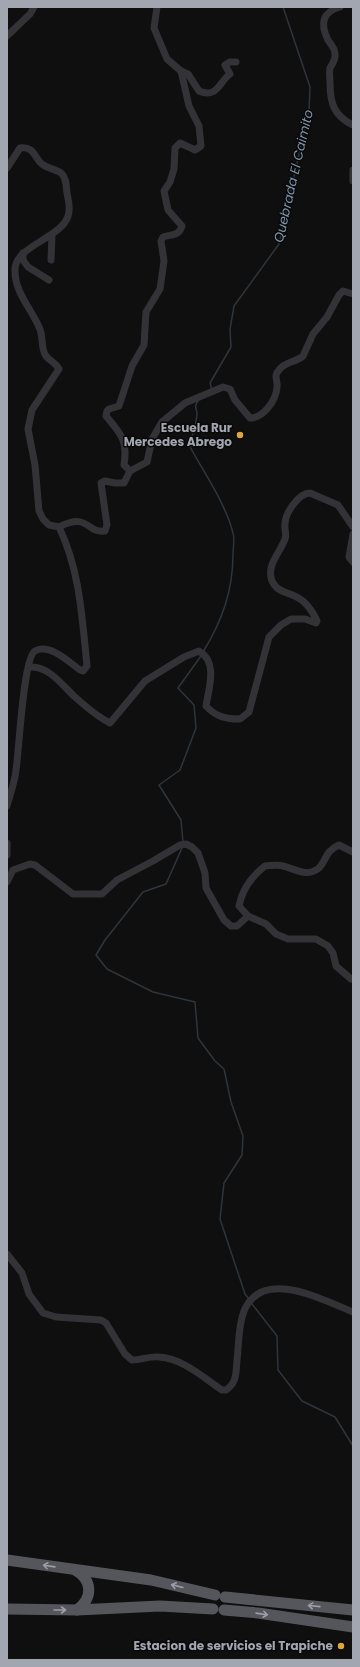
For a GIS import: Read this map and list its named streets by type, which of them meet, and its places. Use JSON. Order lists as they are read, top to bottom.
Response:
{
  "water": ["Quebrada El Caimito"],
  "places": ["Escuela Rur Mercedes Abrego", "Estacion de servicios el Trapiche"]
}
